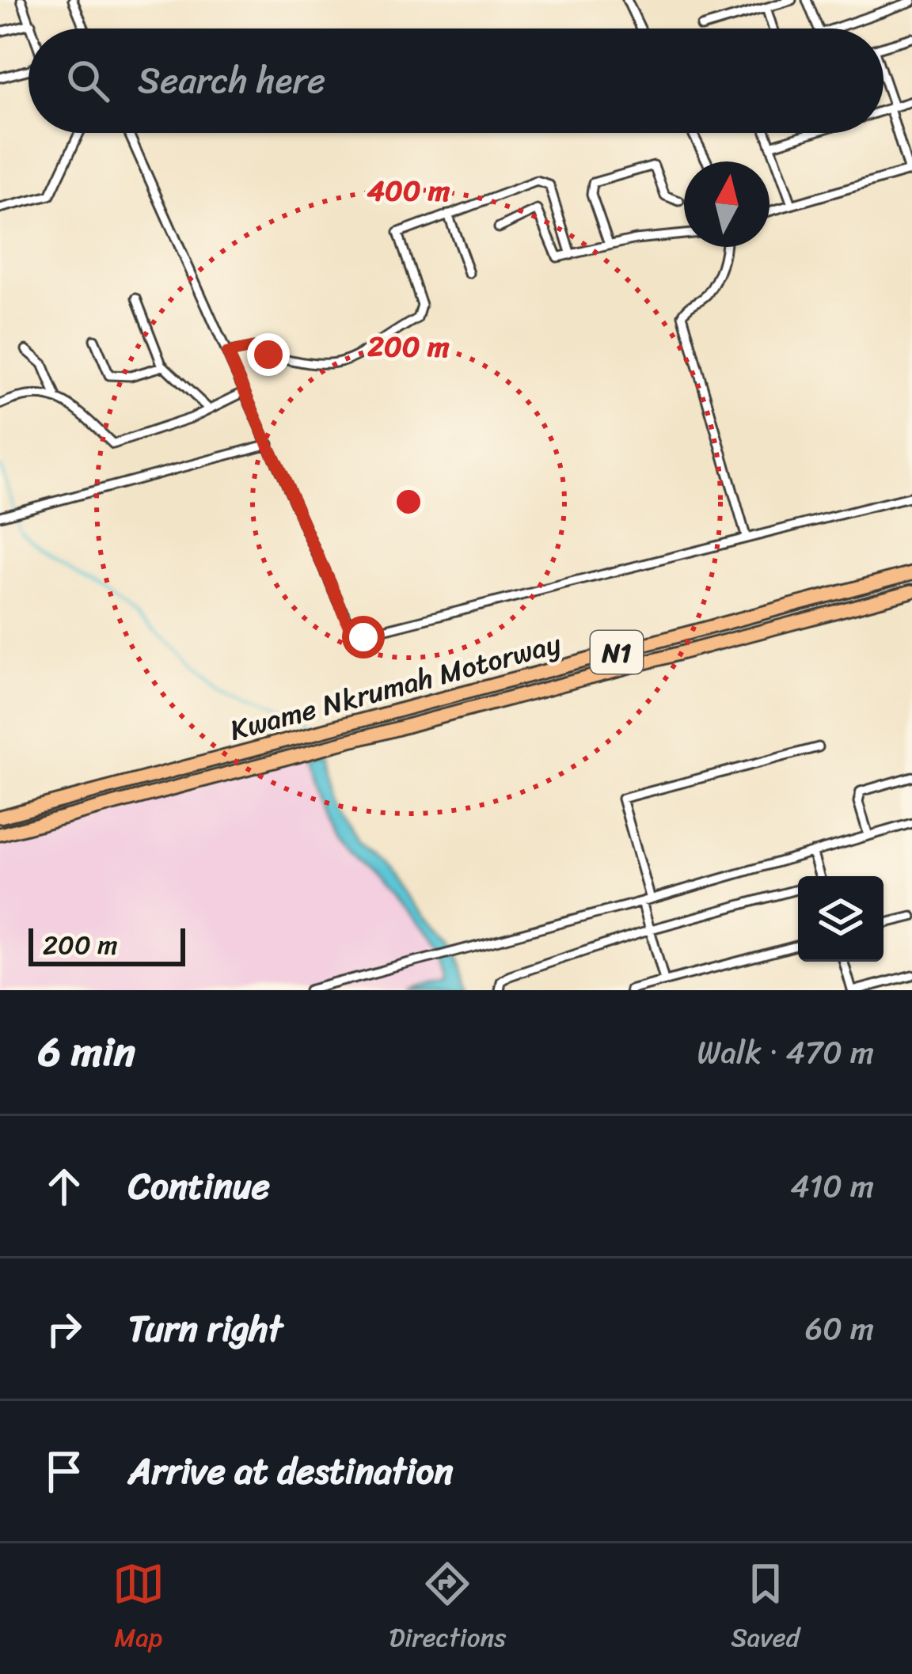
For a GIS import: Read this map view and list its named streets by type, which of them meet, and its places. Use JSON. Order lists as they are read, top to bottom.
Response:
{
  "streets": {
    "highway": ["N1", "Kwame Nkrumah Motorway"]
  },
  "scale_bar": "200 m",
  "north": "top",
  "page": {
    "search": "Search here",
    "scale": "200 m",
    "heading": ["6 min", "Walk · 470 m"],
    "list": [
      ["Continue", "410 m"],
      ["Turn right", "60 m"],
      "Arrive at destination"
    ],
    "nav": ["Map", "Directions", "Saved"]
  },
  "rings": ["400 m", "200 m"]
}
